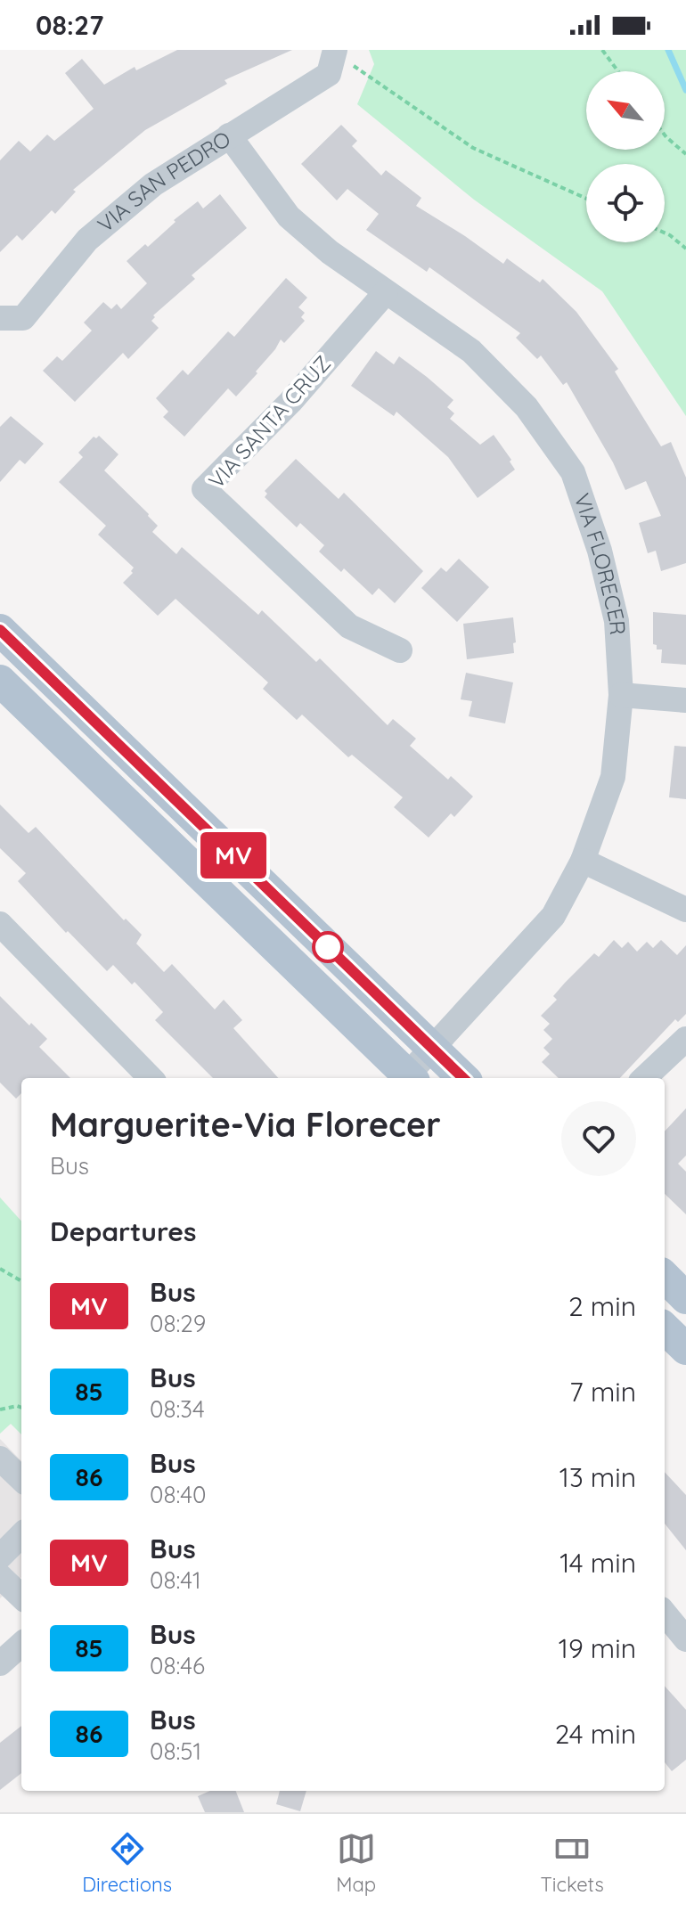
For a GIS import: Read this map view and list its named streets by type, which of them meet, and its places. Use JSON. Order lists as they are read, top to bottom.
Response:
{
  "streets": {
    "street": ["VIA SAN PEDRO", "VIA SANTA CRUZ", "VIA FLORECER"]
  },
  "crossings": [
    ["VIA SAN PEDRO", "VIA FLORECER"],
    ["VIA SANTA CRUZ", "VIA FLORECER"]
  ],
  "lines": ["bus line MV"],
  "north": "top left",
  "page": {
    "status": "08:27",
    "on_map": "MV",
    "heading": [
      ["Marguerite-Via Florecer", "Bus"],
      "Departures"
    ],
    "list": [
      {
        "mark": "MV",
        "name": "Bus",
        "note": "08:29",
        "value": "2 min"
      },
      {
        "mark": "85",
        "name": "Bus",
        "note": "08:34",
        "value": "7 min"
      },
      {
        "mark": "86",
        "name": "Bus",
        "note": "08:40",
        "value": "13 min"
      },
      {
        "mark": "MV",
        "name": "Bus",
        "note": "08:41",
        "value": "14 min"
      },
      {
        "mark": "85",
        "name": "Bus",
        "note": "08:46",
        "value": "19 min"
      },
      {
        "mark": "86",
        "name": "Bus",
        "note": "08:51",
        "value": "24 min"
      }
    ],
    "tabs": ["Directions", "Map", "Tickets"]
  }
}
